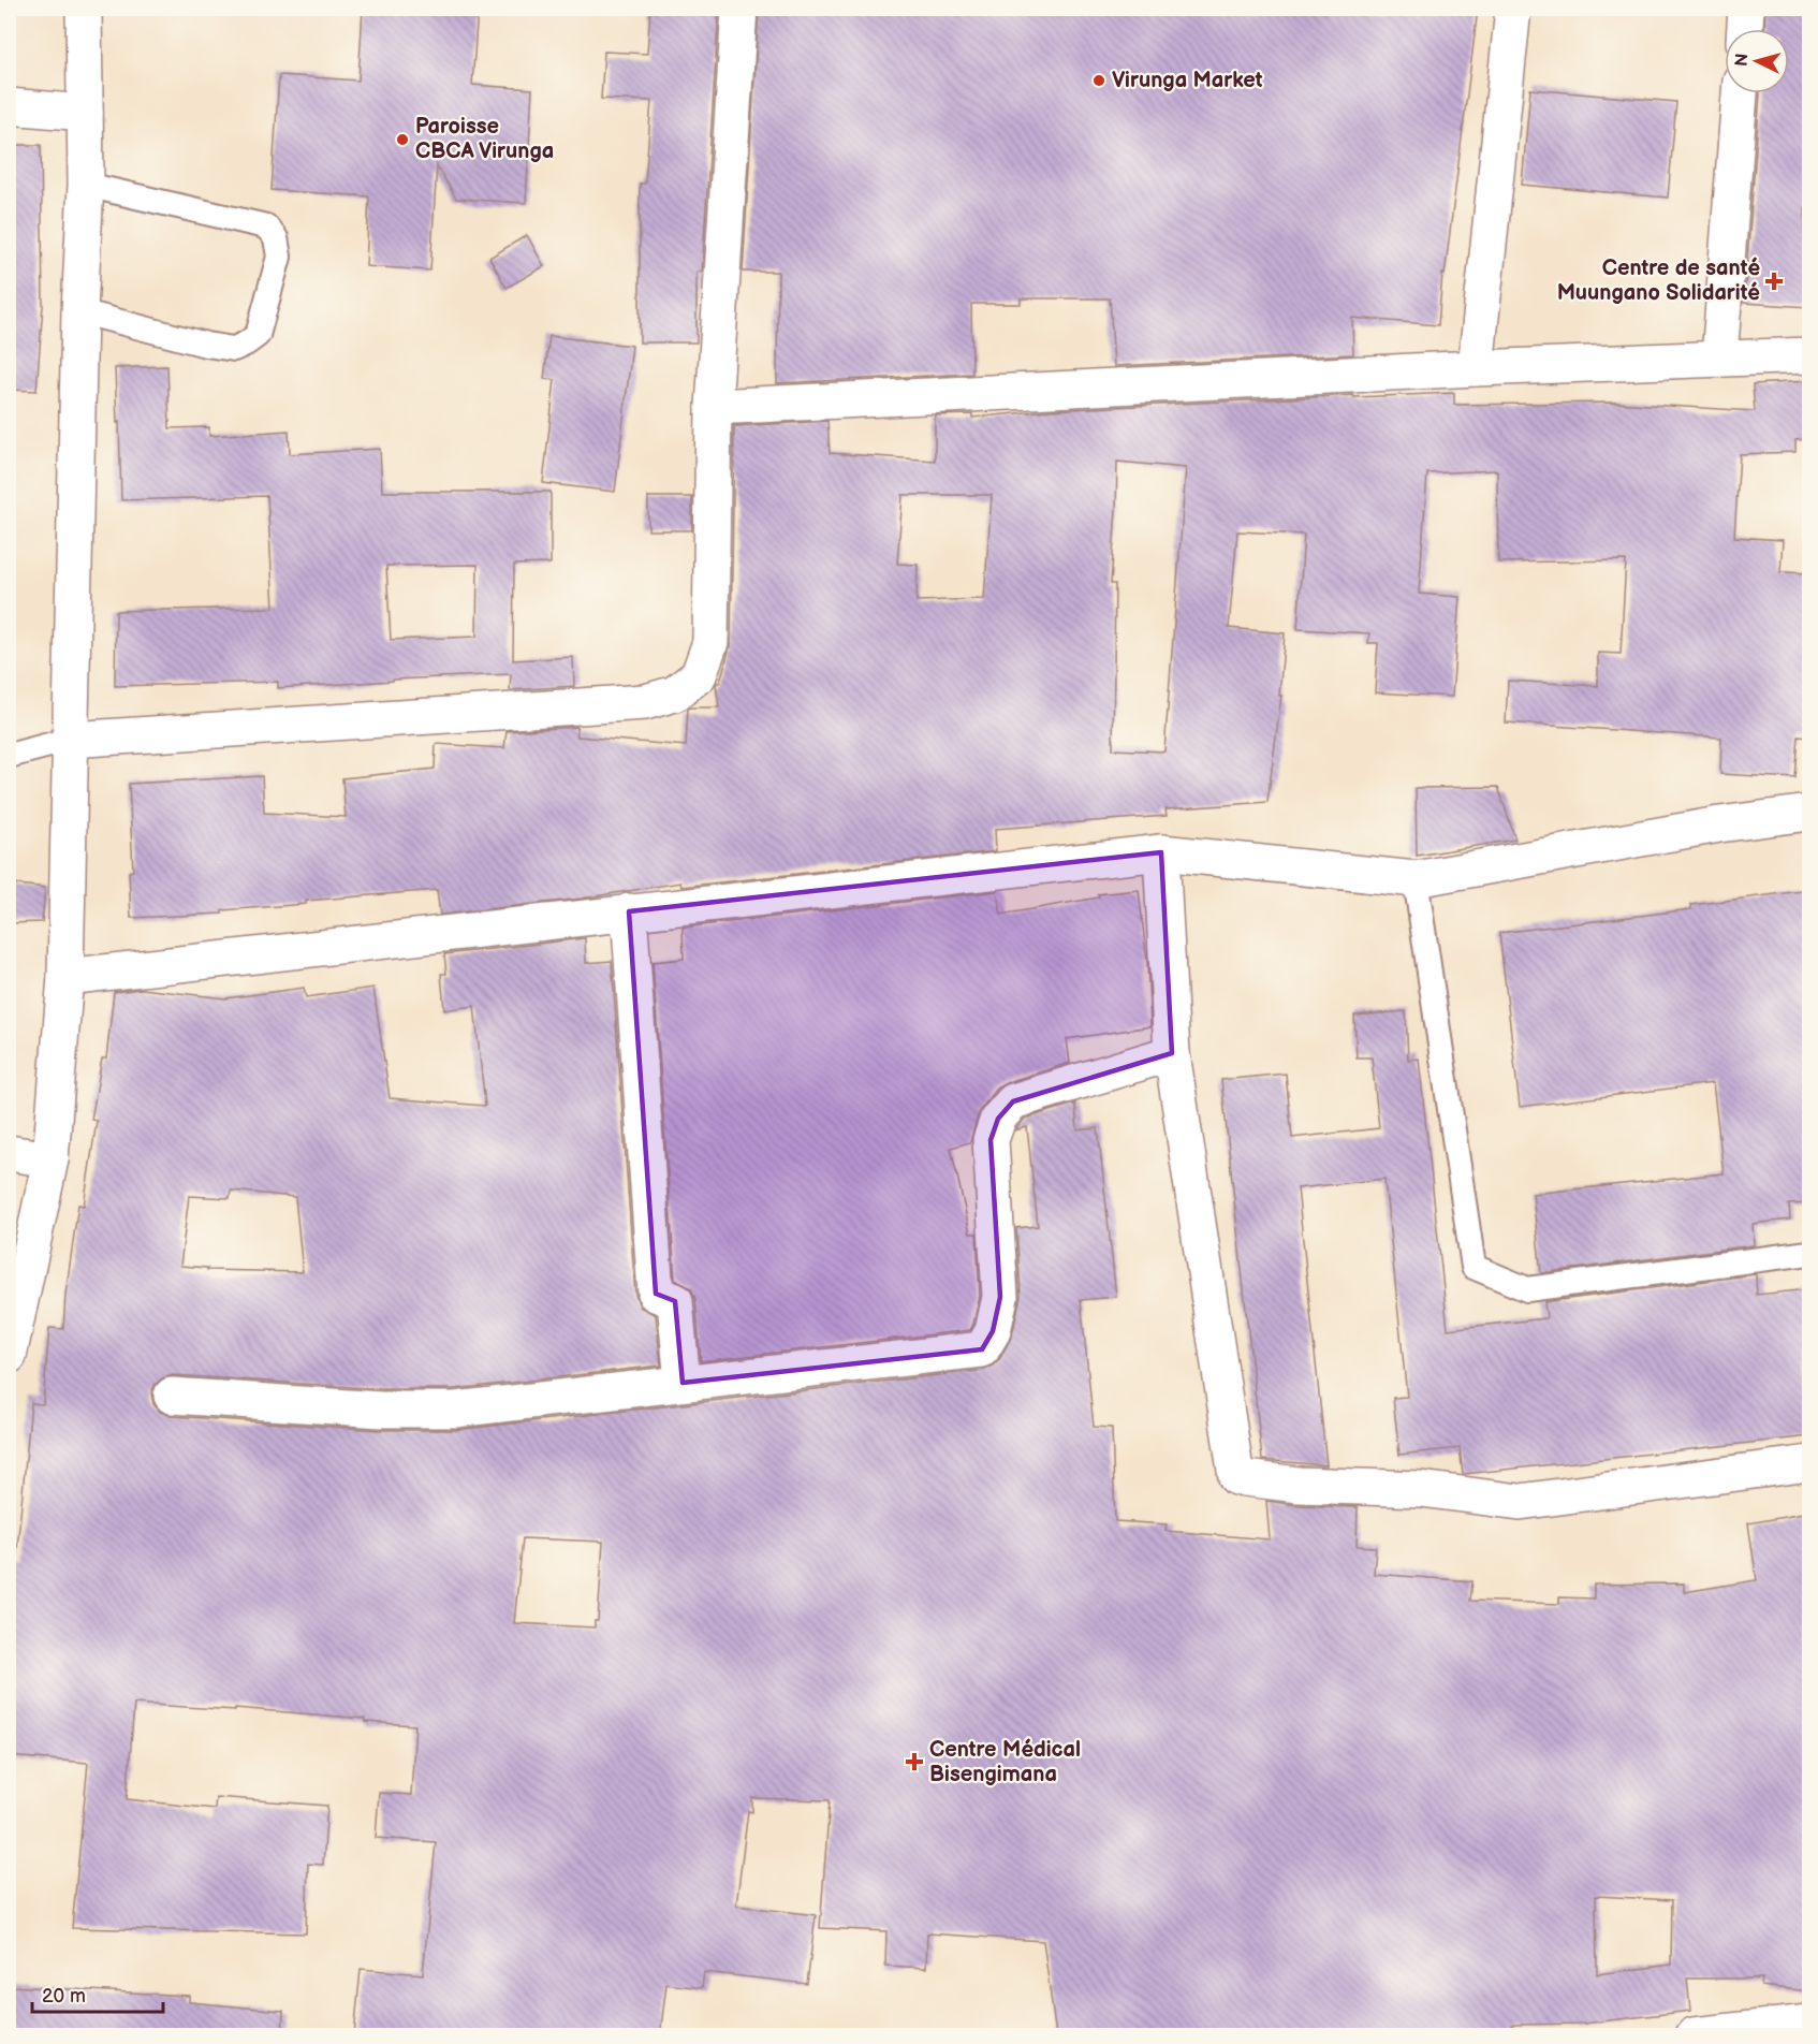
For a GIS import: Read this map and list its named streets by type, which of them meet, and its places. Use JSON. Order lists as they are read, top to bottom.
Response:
{
  "places": {
    "other": ["Virunga Market", "Paroisse CBCA Virunga"],
    "health": ["Centre de santé Muungano Solidarité", "Centre Médical Bisengimana"]
  },
  "scale_bar": "20 m",
  "north": "left"
}
